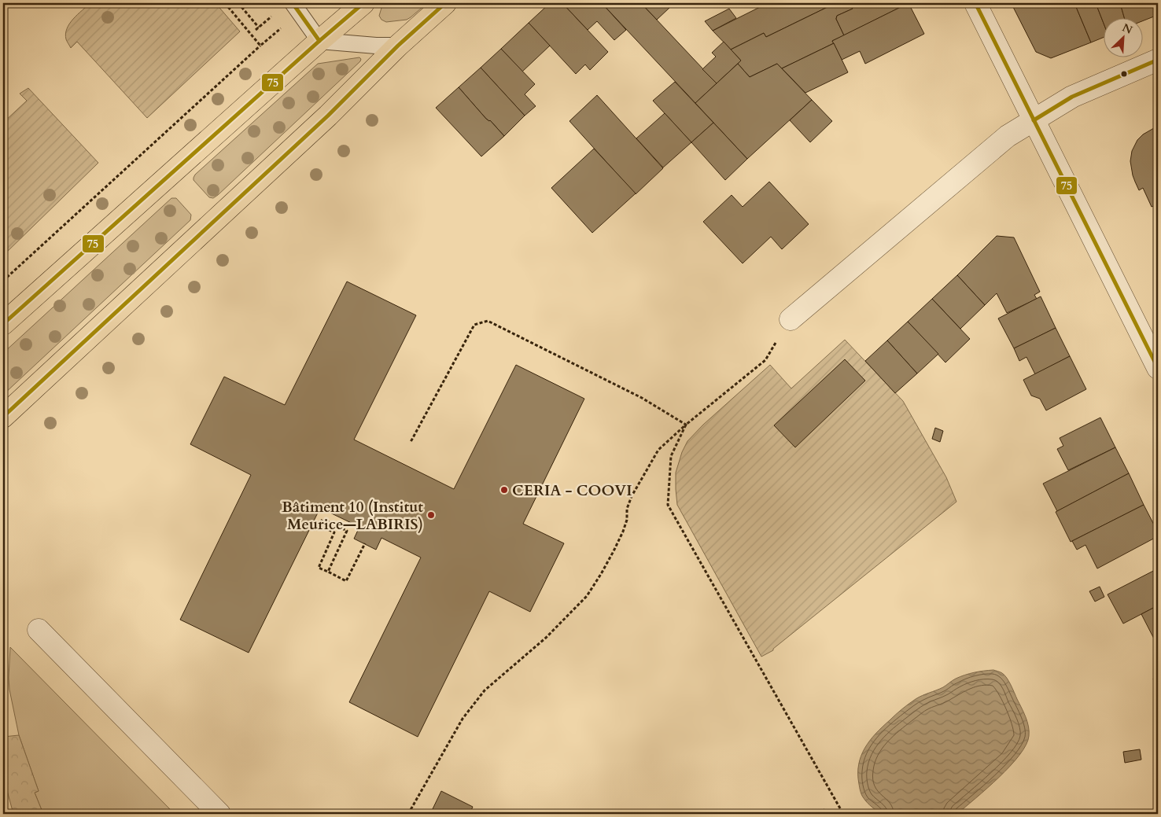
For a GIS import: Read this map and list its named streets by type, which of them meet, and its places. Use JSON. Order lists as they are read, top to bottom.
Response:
{
  "places": ["CERIA - COOVI", "Bâtiment 10 (Institut Meurice—LABIRIS)"],
  "lines": ["transit line 75"],
  "north": "top right"
}
